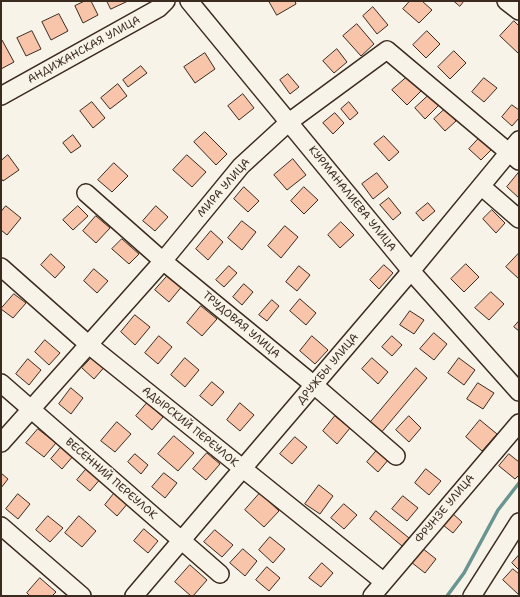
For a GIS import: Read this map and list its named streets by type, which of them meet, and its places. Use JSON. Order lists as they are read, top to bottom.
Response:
{
  "streets": {
    "street": [
      "АНДИЖАНСКАЯ УЛИЦА",
      "МИРА УЛИЦА",
      "КУРМАНАЛИЕВА УЛИЦА",
      "ТРУДОВАЯ УЛИЦА",
      "ДРУЖБЫ УЛИЦА",
      "АДЫРСКИЙ ПЕРЕУЛОК",
      "ВЕСЕННИЙ ПЕРЕУЛОК",
      "ФРУНЗЕ УЛИЦА"
    ]
  },
  "crossings": [
    ["МИРА УЛИЦА", "КУРМАНАЛИЕВА УЛИЦА"],
    ["МИРА УЛИЦА", "ТРУДОВАЯ УЛИЦА"],
    ["МИРА УЛИЦА", "ДРУЖБЫ УЛИЦА"],
    ["МИРА УЛИЦА", "АДЫРСКИЙ ПЕРЕУЛОК"],
    ["МИРА УЛИЦА", "ВЕСЕННИЙ ПЕРЕУЛОК"],
    ["КУРМАНАЛИЕВА УЛИЦА", "ДРУЖБЫ УЛИЦА"],
    ["ТРУДОВАЯ УЛИЦА", "ДРУЖБЫ УЛИЦА"],
    ["ДРУЖБЫ УЛИЦА", "АДЫРСКИЙ ПЕРЕУЛОК"],
    ["ДРУЖБЫ УЛИЦА", "ВЕСЕННИЙ ПЕРЕУЛОК"],
    ["АДЫРСКИЙ ПЕРЕУЛОК", "ФРУНЗЕ УЛИЦА"]
  ]
}
